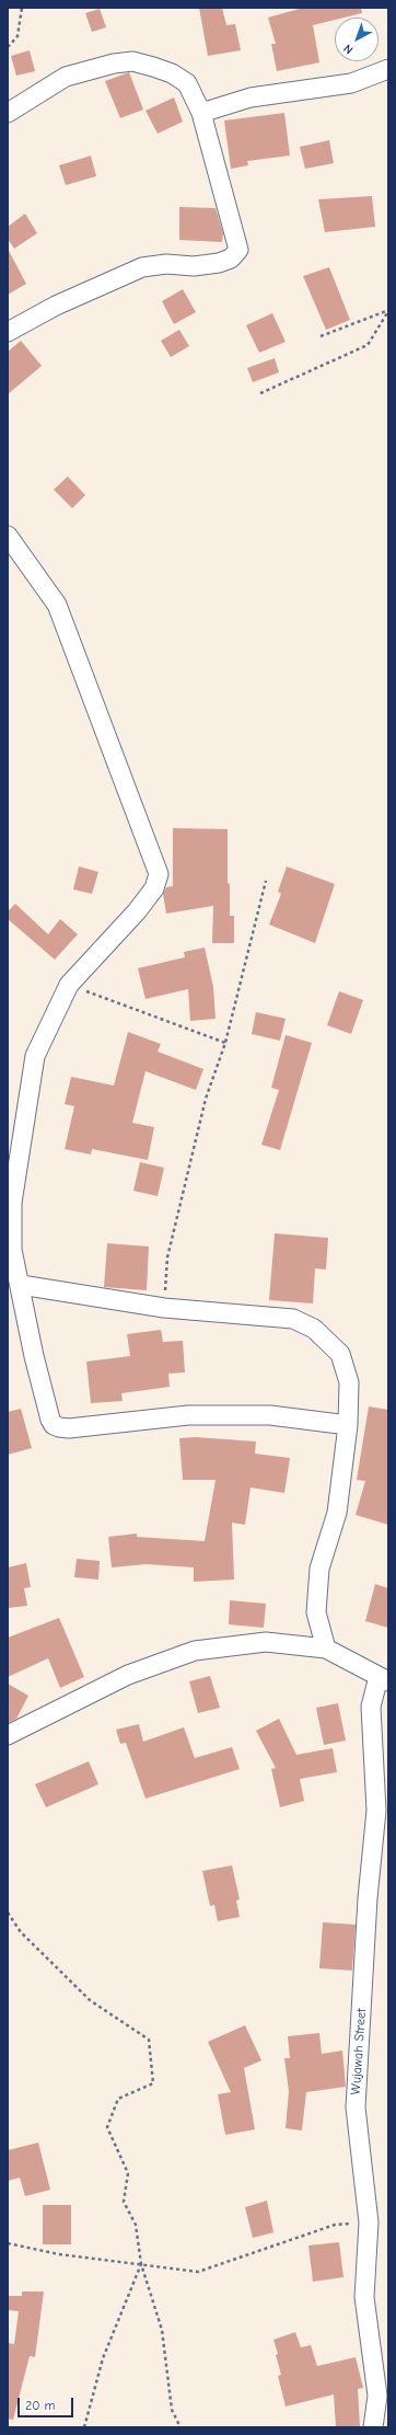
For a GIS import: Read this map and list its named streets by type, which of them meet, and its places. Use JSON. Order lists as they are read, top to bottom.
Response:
{
  "streets": {
    "street": ["Wujawah Street"]
  },
  "scale_bar": "20 m",
  "north": "bottom left"
}
